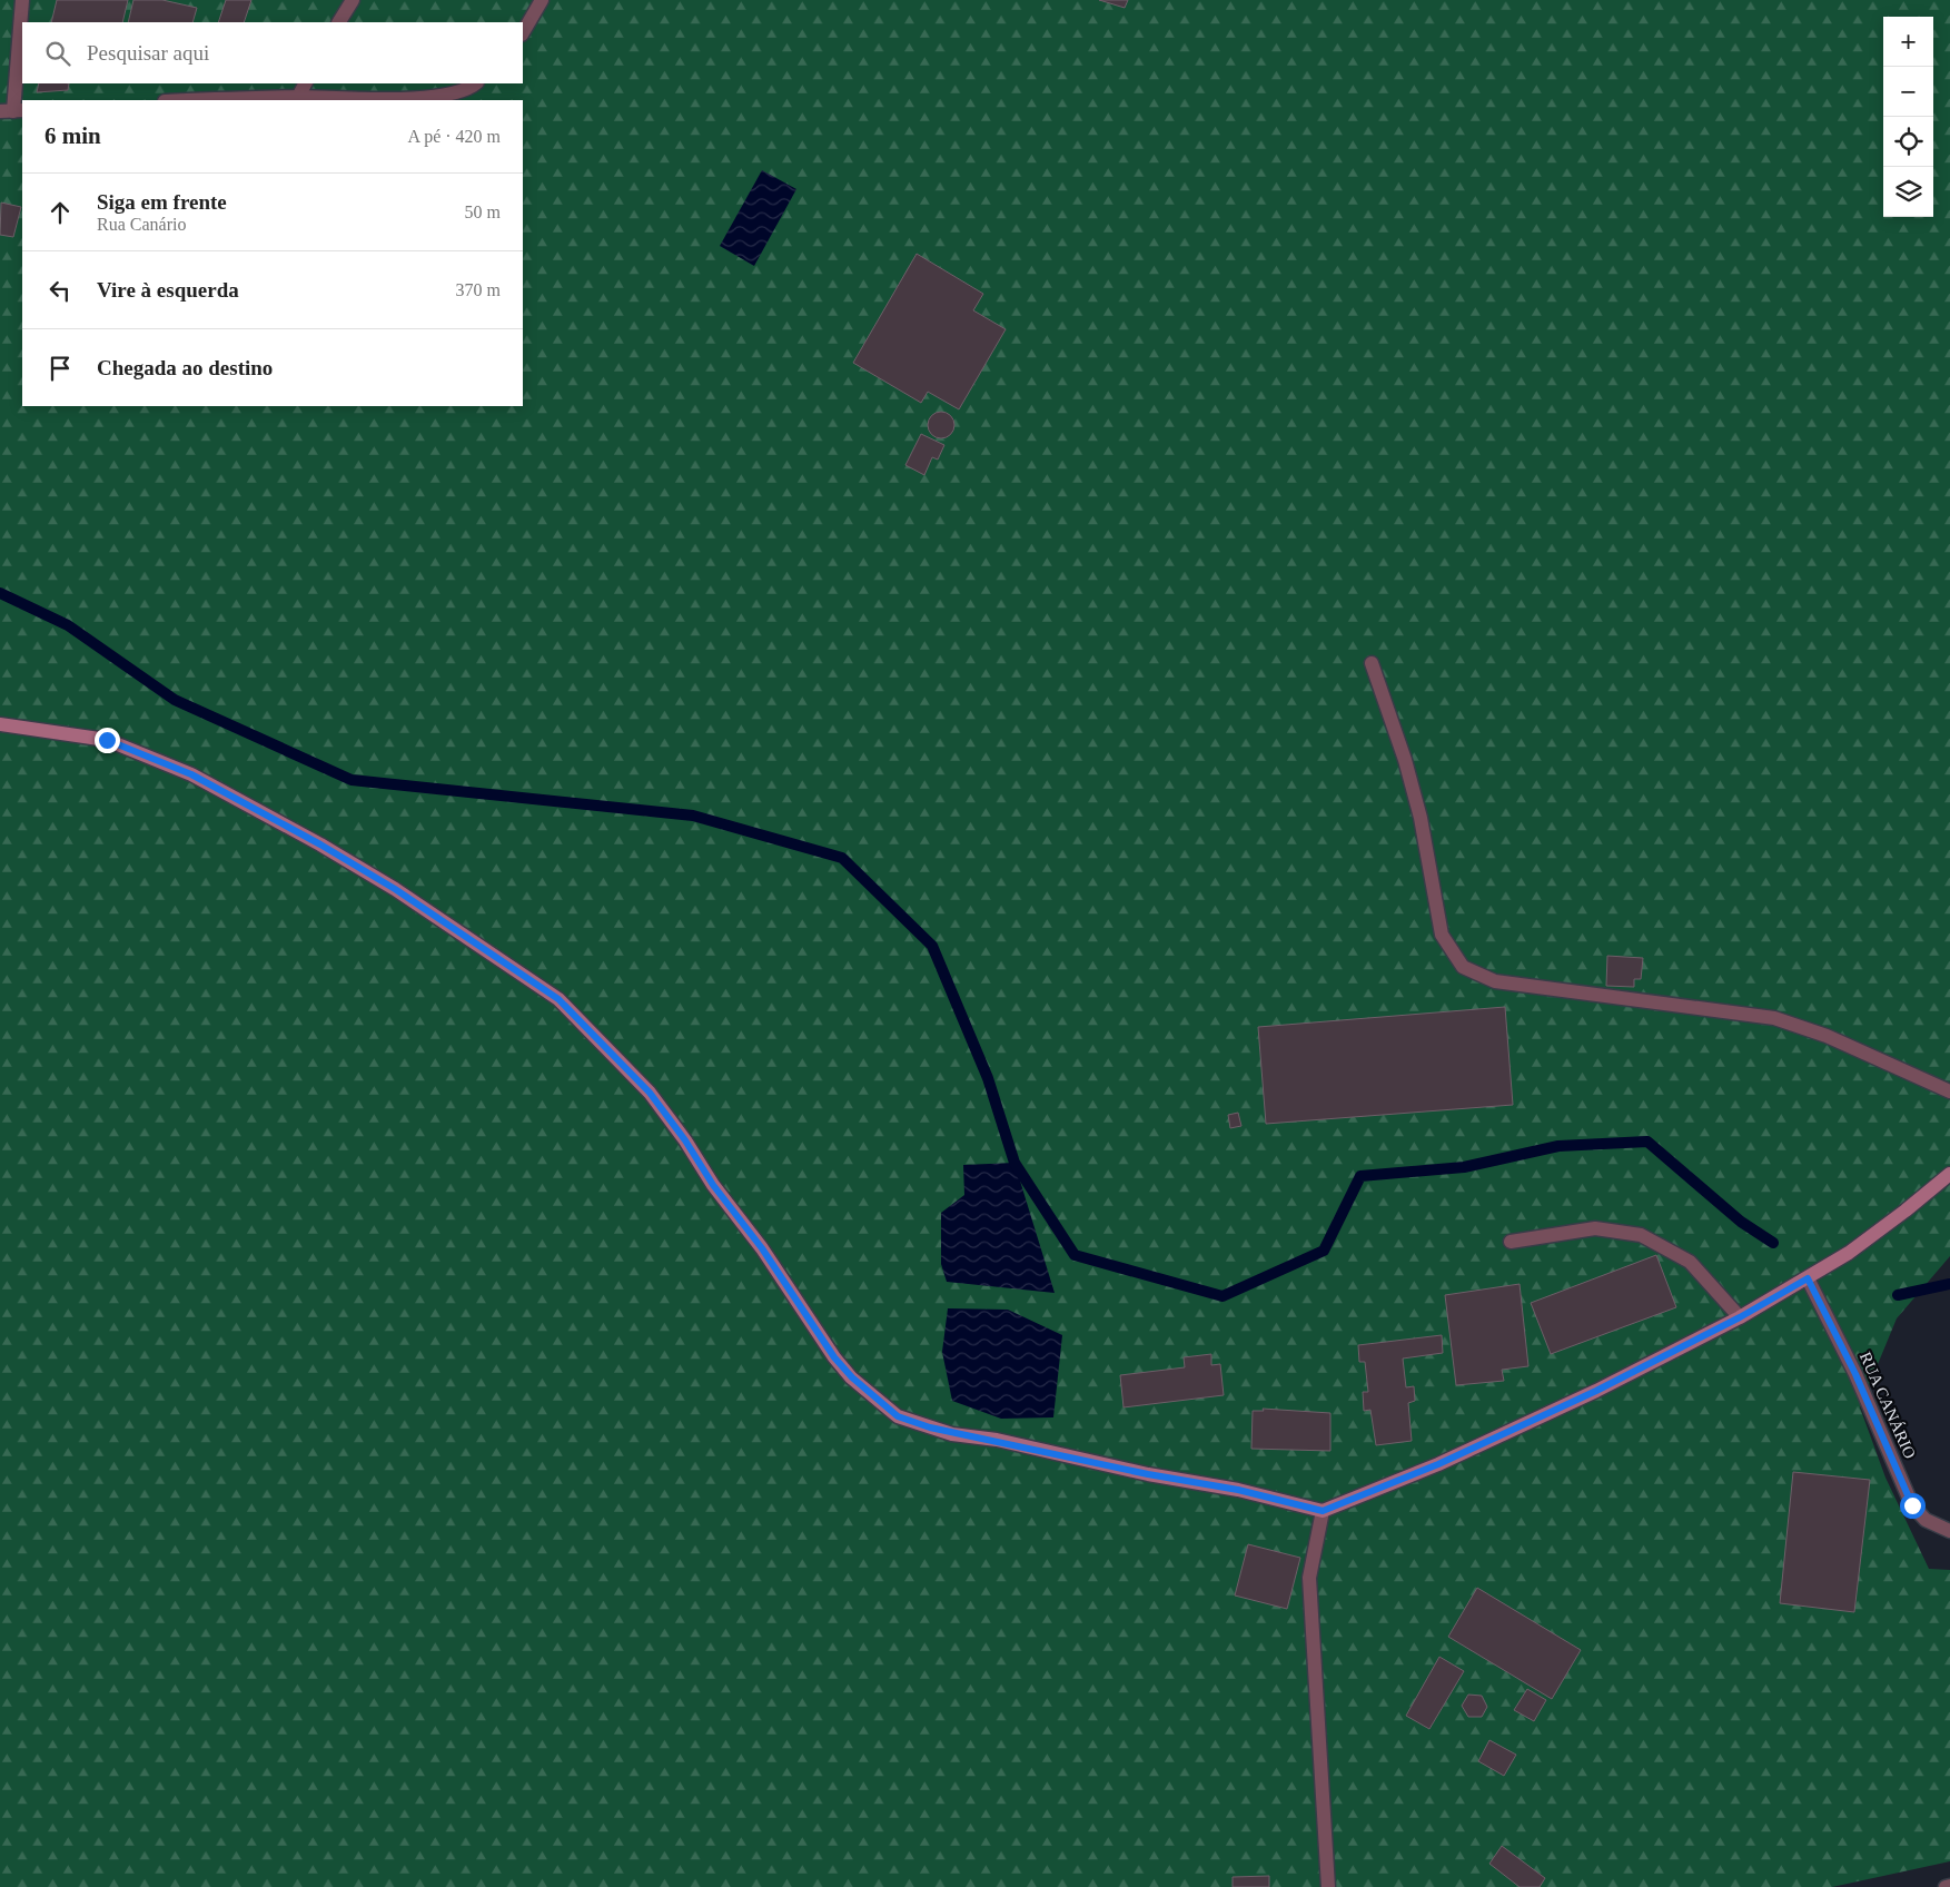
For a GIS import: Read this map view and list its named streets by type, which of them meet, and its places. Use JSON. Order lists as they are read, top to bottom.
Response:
{
  "streets": {
    "street": ["RUA CANÁRIO"]
  },
  "page": {
    "map_buttons": ["+", "−"],
    "search": "Pesquisar aqui",
    "heading": ["6 min", "A pé · 420 m"],
    "list": [
      ["Siga em frente", "Rua Canário", "50 m"],
      ["Vire à esquerda", "370 m"],
      "Chegada ao destino"
    ]
  }
}
